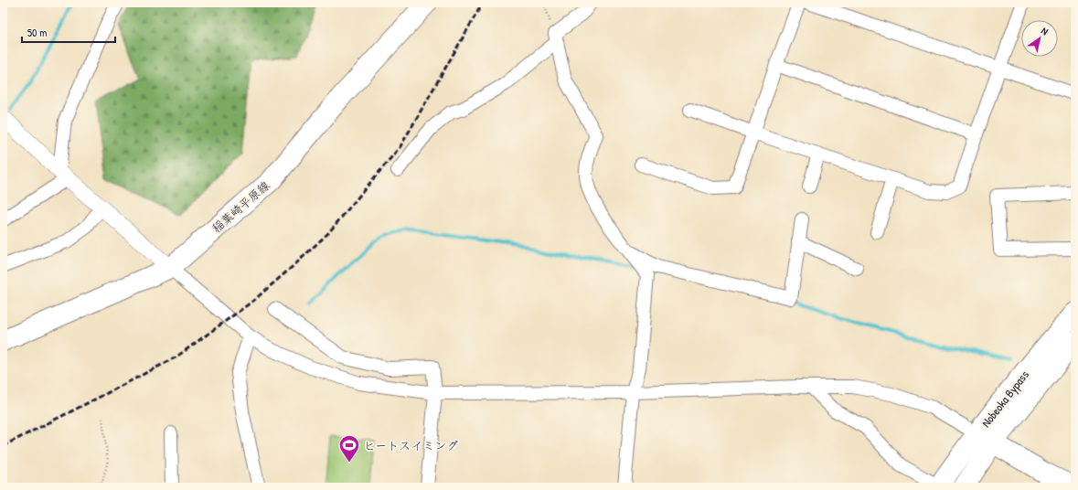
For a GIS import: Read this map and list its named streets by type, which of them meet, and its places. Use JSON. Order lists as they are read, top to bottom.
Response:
{
  "streets": {
    "main road": ["稲葉崎平原線", "Nobeoka Bypass"]
  },
  "places": {
    "sports": ["ヒートスイミング"]
  },
  "scale_bar": "50 m",
  "north": "top right"
}
